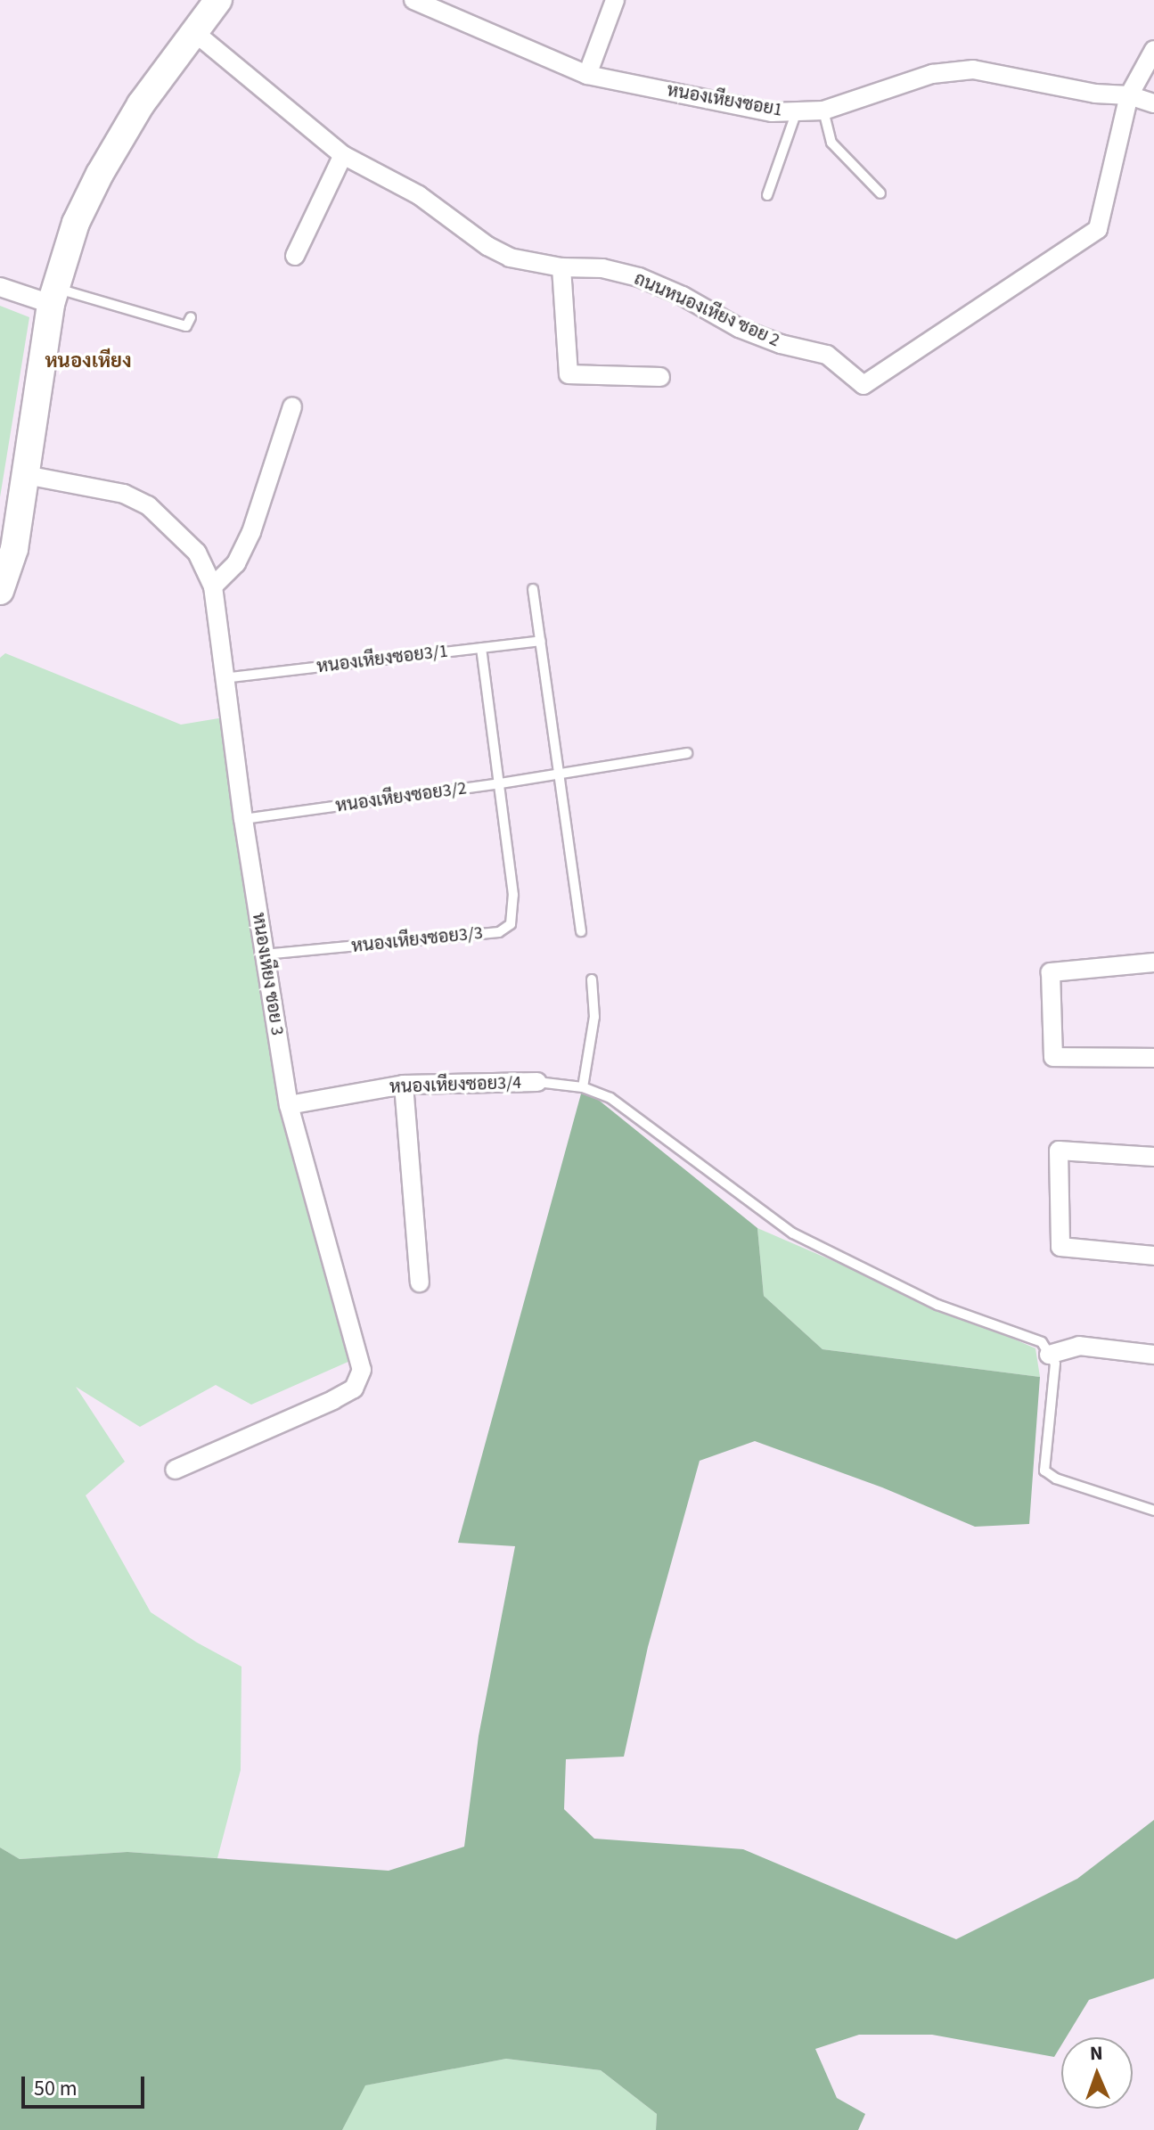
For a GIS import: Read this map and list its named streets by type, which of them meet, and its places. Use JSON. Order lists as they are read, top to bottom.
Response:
{
  "streets": {
    "street": [
      "หนองเหียงซอย1",
      "ถนนหนองเหียง ซอย 2",
      "หนองเหียง ซอย 3",
      "หนองเหียงซอย3/4"
    ],
    "lane": ["หนองเหียงซอย3/1", "หนองเหียงซอย3/2", "หนองเหียงซอย3/3"]
  },
  "crossings": [
    ["หนองเหียงซอย1", "ถนนหนองเหียง ซอย 2"],
    ["หนองเหียงซอย3/1", "หนองเหียง ซอย 3"],
    ["หนองเหียงซอย3/2", "หนองเหียงซอย3/3"],
    ["หนองเหียงซอย3/2", "หนองเหียง ซอย 3"],
    ["หนองเหียงซอย3/3", "หนองเหียง ซอย 3"],
    ["หนองเหียง ซอย 3", "หนองเหียงซอย3/4"]
  ],
  "districts": ["หนองเหียง"],
  "scale_bar": "50 m",
  "north": "top"
}
